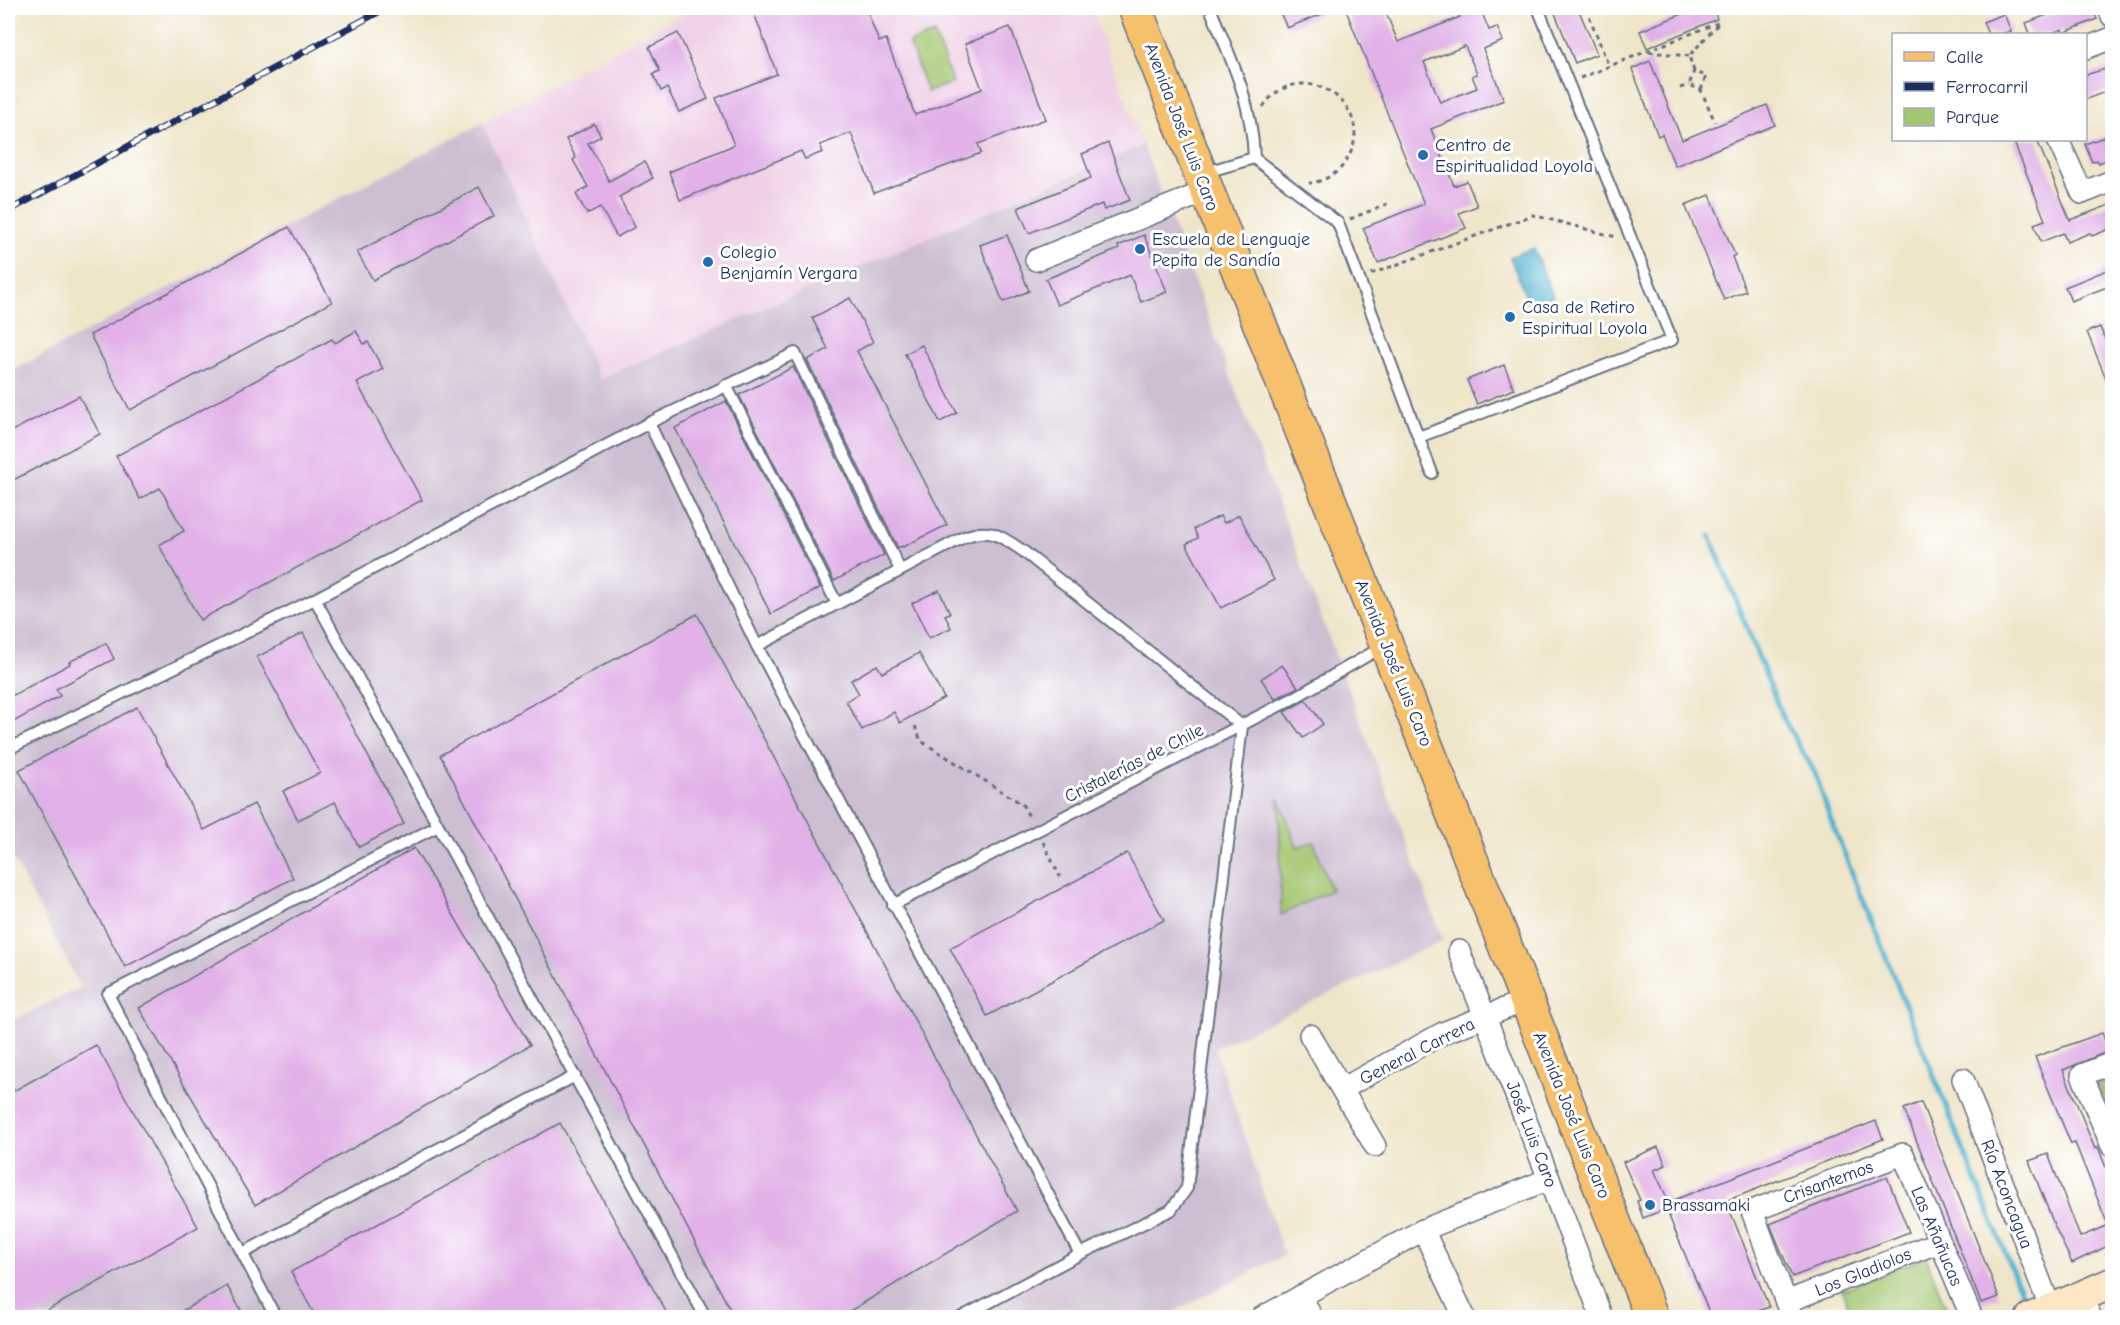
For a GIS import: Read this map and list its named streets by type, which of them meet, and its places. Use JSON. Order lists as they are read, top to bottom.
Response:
{
  "streets": {
    "main road": ["Avenida José Luis Caro"],
    "street": [
      "General Carrera",
      "José Luis Caro",
      "Crisantemos",
      "Río Aconcagua",
      "Las Añañucas",
      "Los Gladiolos"
    ],
    "lane": ["Cristalerías de Chile"]
  },
  "crossings": [
    ["Avenida José Luis Caro", "Cristalerías de Chile"],
    ["Avenida José Luis Caro", "General Carrera"],
    ["General Carrera", "José Luis Caro"],
    ["Crisantemos", "Las Añañucas"],
    ["Crisantemos", "Los Gladiolos"],
    ["Las Añañucas", "Los Gladiolos"]
  ],
  "places": [
    "Centro de Espiritualidad Loyola",
    "Escuela de Lenguaje Pepita de Sandía",
    "Colegio Benjamín Vergara",
    "Casa de Retiro Espiritual Loyola",
    "Brassamaki"
  ],
  "legend": ["Calle", "Ferrocarril", "Parque"]
}
